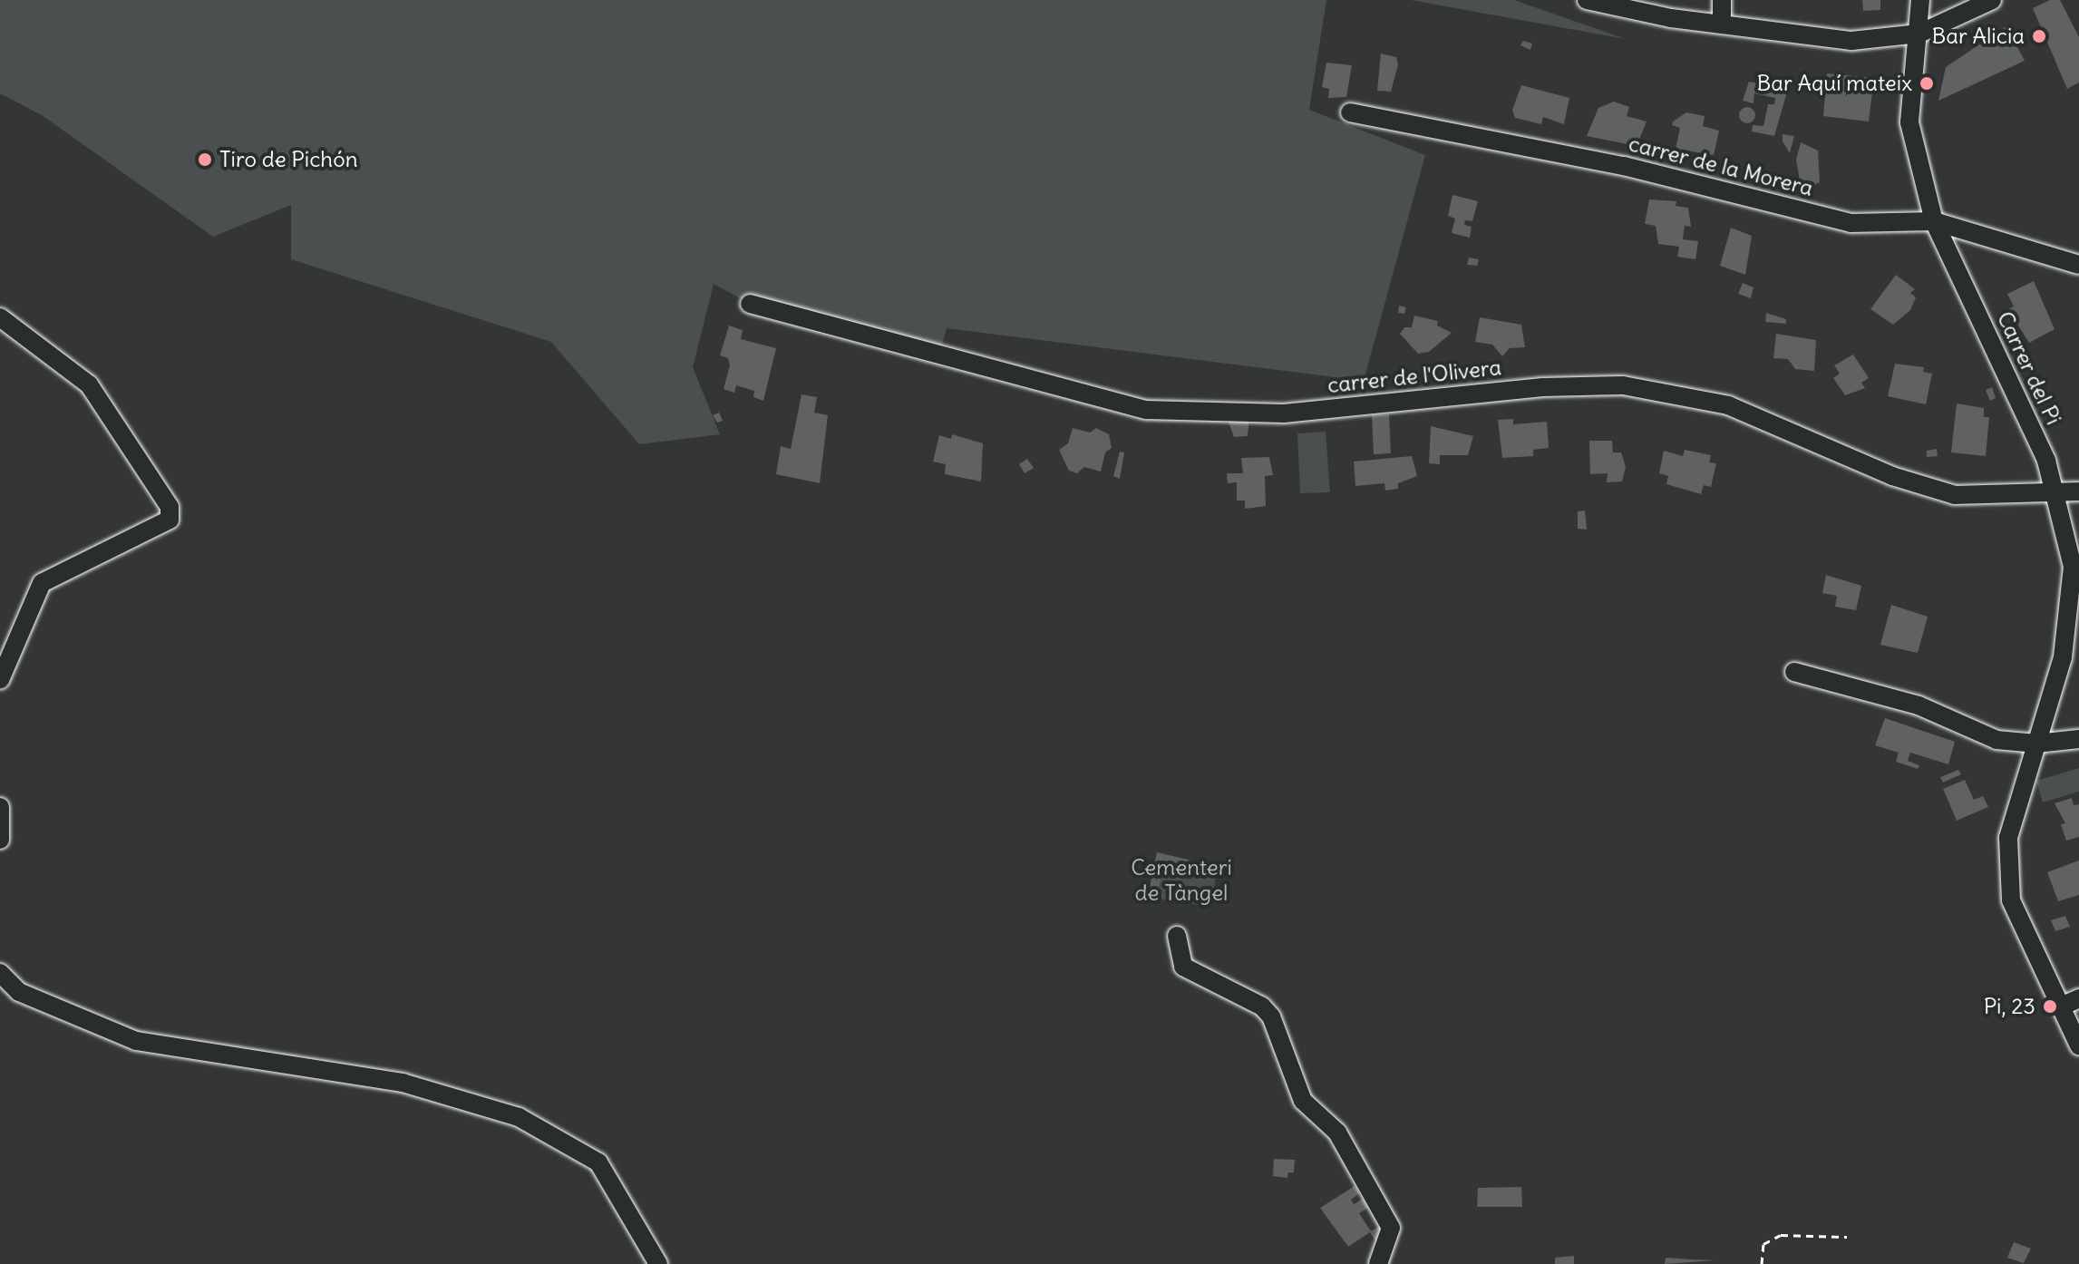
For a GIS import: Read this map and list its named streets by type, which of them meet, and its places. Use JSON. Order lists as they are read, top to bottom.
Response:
{
  "streets": {
    "street": ["carrer de la Morera", "Carrer del Pi", "carrer de l'Olivera"]
  },
  "crossings": [
    ["carrer de la Morera", "Carrer del Pi"],
    ["Carrer del Pi", "carrer de l'Olivera"]
  ],
  "parks": ["Cementeri de Tàngel"],
  "places": [
    "Bar Alicia",
    "Bar Aquí mateix",
    "Tiro de Pichón",
    "Pi, 23"
  ]
}
